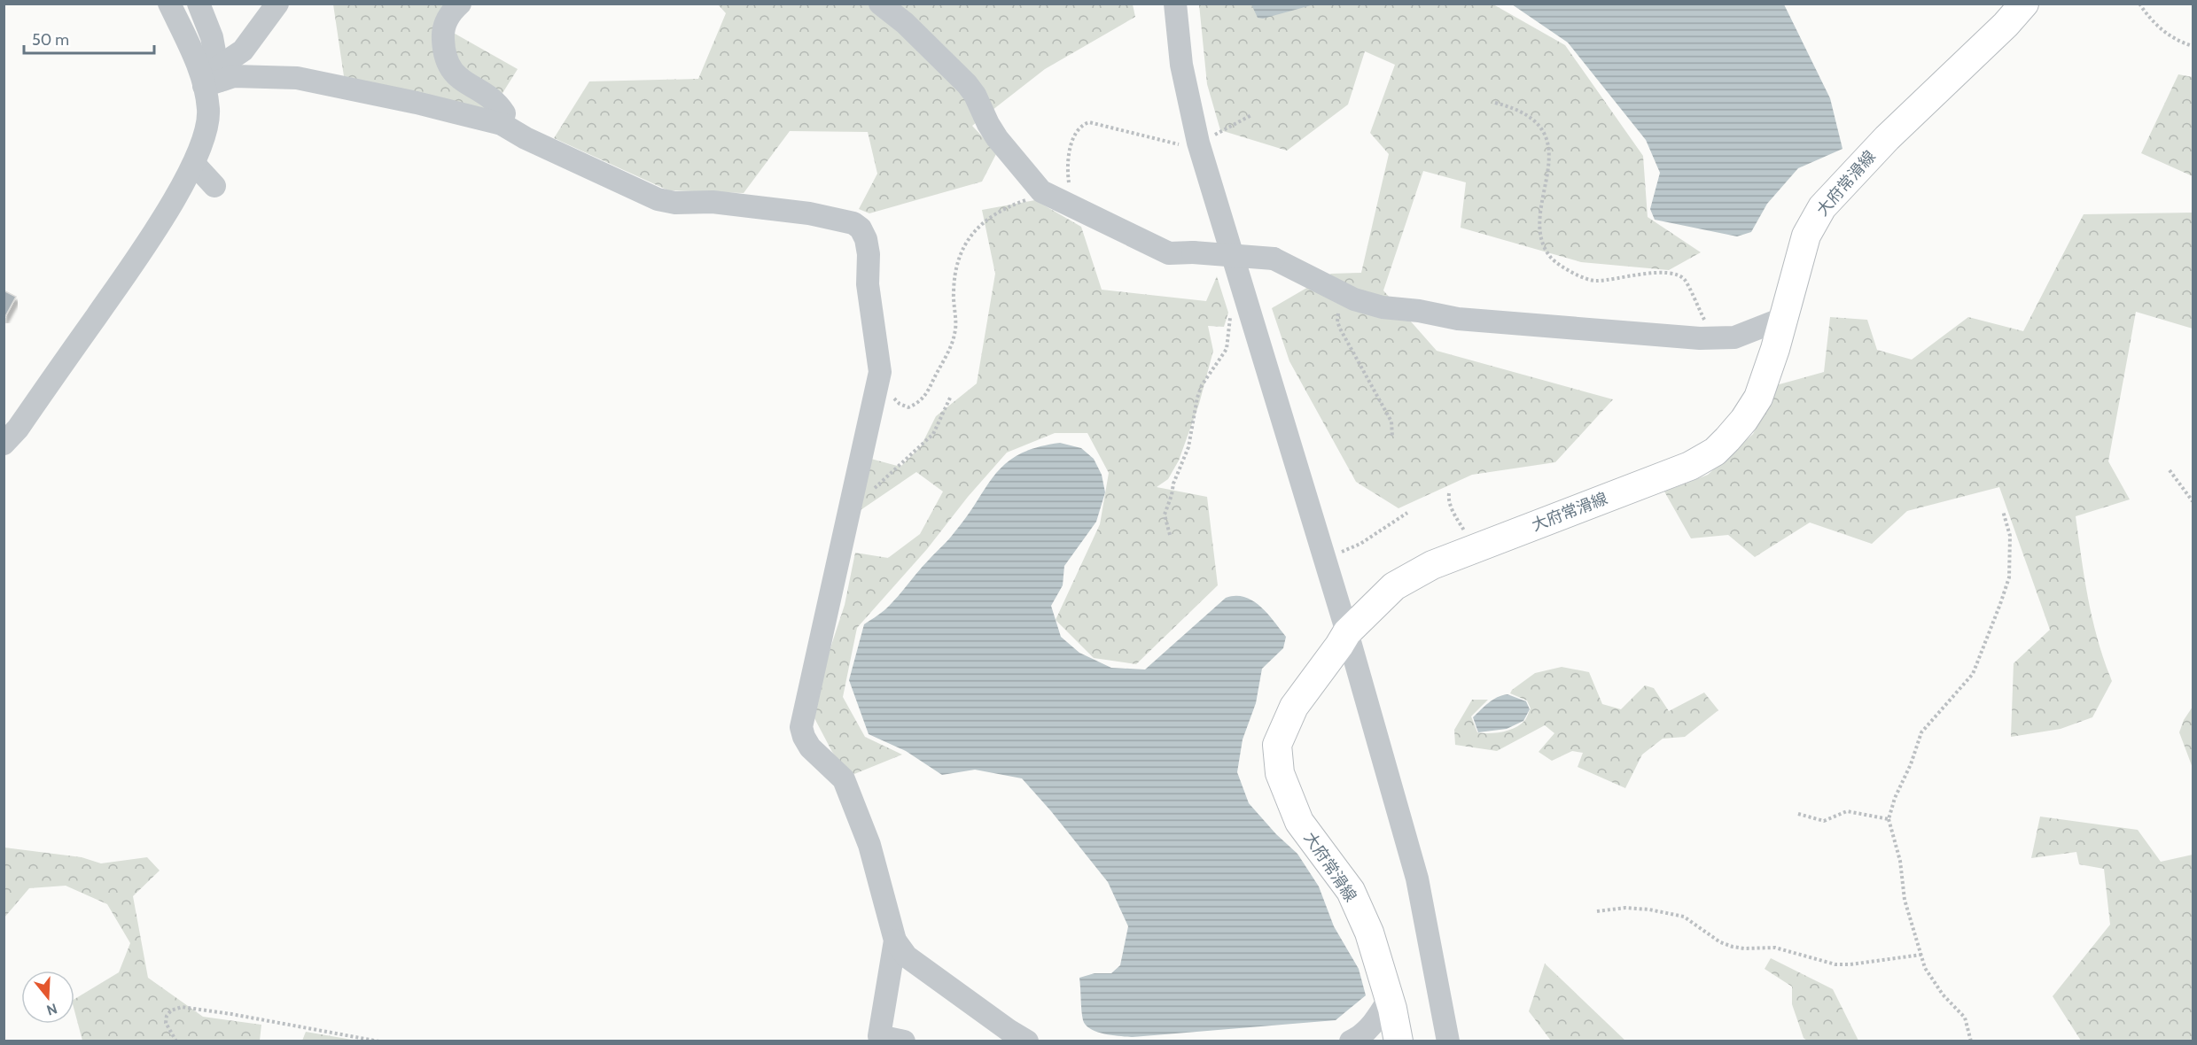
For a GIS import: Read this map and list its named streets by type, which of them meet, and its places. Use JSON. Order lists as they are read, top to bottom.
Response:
{
  "streets": {
    "main road": ["大府常滑線"]
  },
  "scale_bar": "50 m",
  "north": "bottom"
}
